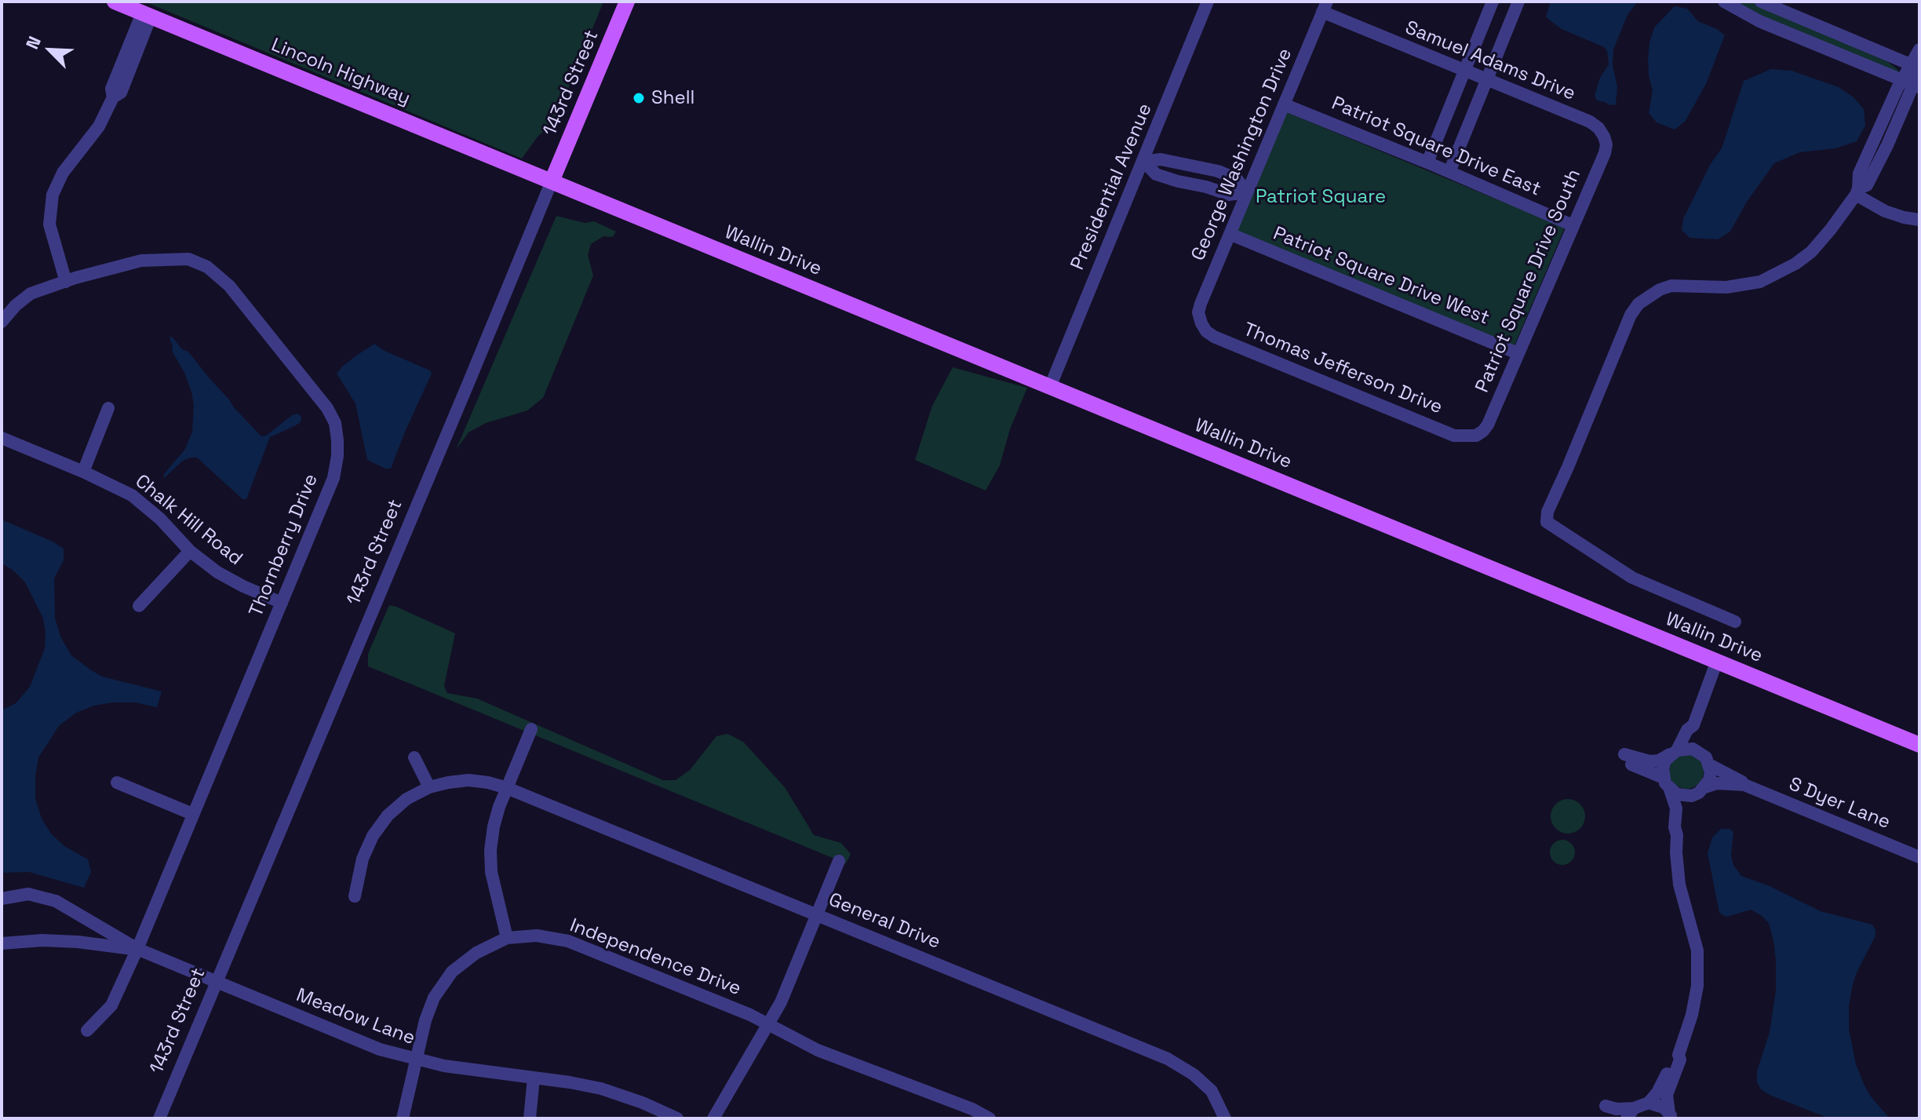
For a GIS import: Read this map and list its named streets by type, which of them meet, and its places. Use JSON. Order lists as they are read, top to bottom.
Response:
{
  "streets": {
    "main road": ["Lincoln Highway", "143rd Street", "Wallin Drive"],
    "street": [
      "Samuel Adams Drive",
      "Patriot Square Drive East",
      "George Washington Drive",
      "Presidential Avenue",
      "Patriot Square Drive West",
      "Patriot Square Drive South",
      "Thomas Jefferson Drive",
      "Chalk Hill Road",
      "Thornberry Drive",
      "S Dyer Lane",
      "General Drive",
      "Independence Drive",
      "Meadow Lane"
    ]
  },
  "crossings": [
    ["Samuel Adams Drive", "George Washington Drive"],
    ["Samuel Adams Drive", "Patriot Square Drive South"],
    ["Lincoln Highway", "143rd Street"],
    ["Lincoln Highway", "Wallin Drive"],
    ["143rd Street", "Wallin Drive"],
    ["143rd Street", "Meadow Lane"],
    ["Patriot Square Drive East", "George Washington Drive"],
    ["Patriot Square Drive East", "Patriot Square Drive South"],
    ["George Washington Drive", "Patriot Square Drive West"],
    ["George Washington Drive", "Thomas Jefferson Drive"],
    ["Presidential Avenue", "Wallin Drive"],
    ["Patriot Square Drive West", "Patriot Square Drive South"],
    ["Patriot Square Drive South", "Thomas Jefferson Drive"],
    ["Chalk Hill Road", "Thornberry Drive"],
    ["Thornberry Drive", "Meadow Lane"],
    ["Independence Drive", "Meadow Lane"]
  ],
  "parks": ["Patriot Square"],
  "places": ["Shell"],
  "north": "top left"
}
